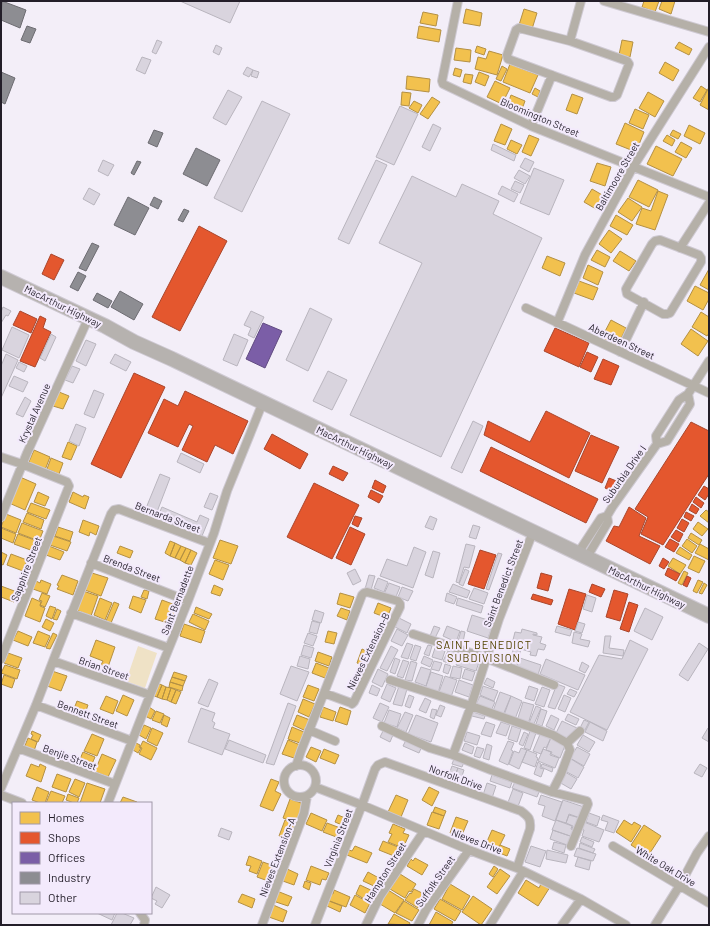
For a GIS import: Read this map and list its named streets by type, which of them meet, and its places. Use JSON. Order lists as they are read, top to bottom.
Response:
{
  "streets": {
    "highway": ["MacArthur Highway"],
    "street": [
      "Bloomington Street",
      "Baltimoore Street",
      "Aberdeen Street",
      "Krystal Avenue",
      "Suburbia Drive I",
      "Bernarda Street",
      "Brenda Street",
      "Sapphire Street",
      "Saint Benedict Street",
      "Saint Bernadette",
      "Nieves Extension-B",
      "Brian Street",
      "Bennett Street",
      "Benjie Street",
      "Norfolk Drive",
      "Virginia Street",
      "Nieves Drive",
      "Nieves Extension-A",
      "White Oak Drive",
      "Hampton Street",
      "Suffolk Street"
    ]
  },
  "crossings": [
    ["Bloomington Street", "Baltimoore Street"],
    ["Baltimoore Street", "Aberdeen Street"],
    ["MacArthur Highway", "Krystal Avenue"],
    ["MacArthur Highway", "Suburbia Drive I"],
    ["MacArthur Highway", "Saint Benedict Street"],
    ["MacArthur Highway", "Saint Bernadette"],
    ["Aberdeen Street", "Suburbia Drive I"],
    ["Krystal Avenue", "Sapphire Street"],
    ["Bernarda Street", "Brenda Street"],
    ["Bernarda Street", "Saint Bernadette"],
    ["Brenda Street", "Saint Bernadette"],
    ["Saint Bernadette", "Brian Street"],
    ["Saint Bernadette", "Bennett Street"],
    ["Saint Bernadette", "Benjie Street"],
    ["Nieves Extension-B", "Nieves Drive"],
    ["Nieves Extension-B", "Nieves Extension-A"],
    ["Norfolk Drive", "Virginia Street"],
    ["Norfolk Drive", "Nieves Drive"],
    ["Virginia Street", "Nieves Drive"],
    ["Nieves Drive", "Nieves Extension-A"],
    ["Nieves Drive", "Hampton Street"],
    ["Nieves Drive", "Suffolk Street"]
  ],
  "districts": ["SAINT BENEDICT SUBDIVISION"],
  "legend": [
    "Homes",
    "Shops",
    "Offices",
    "Industry",
    "Other"
  ]
}
